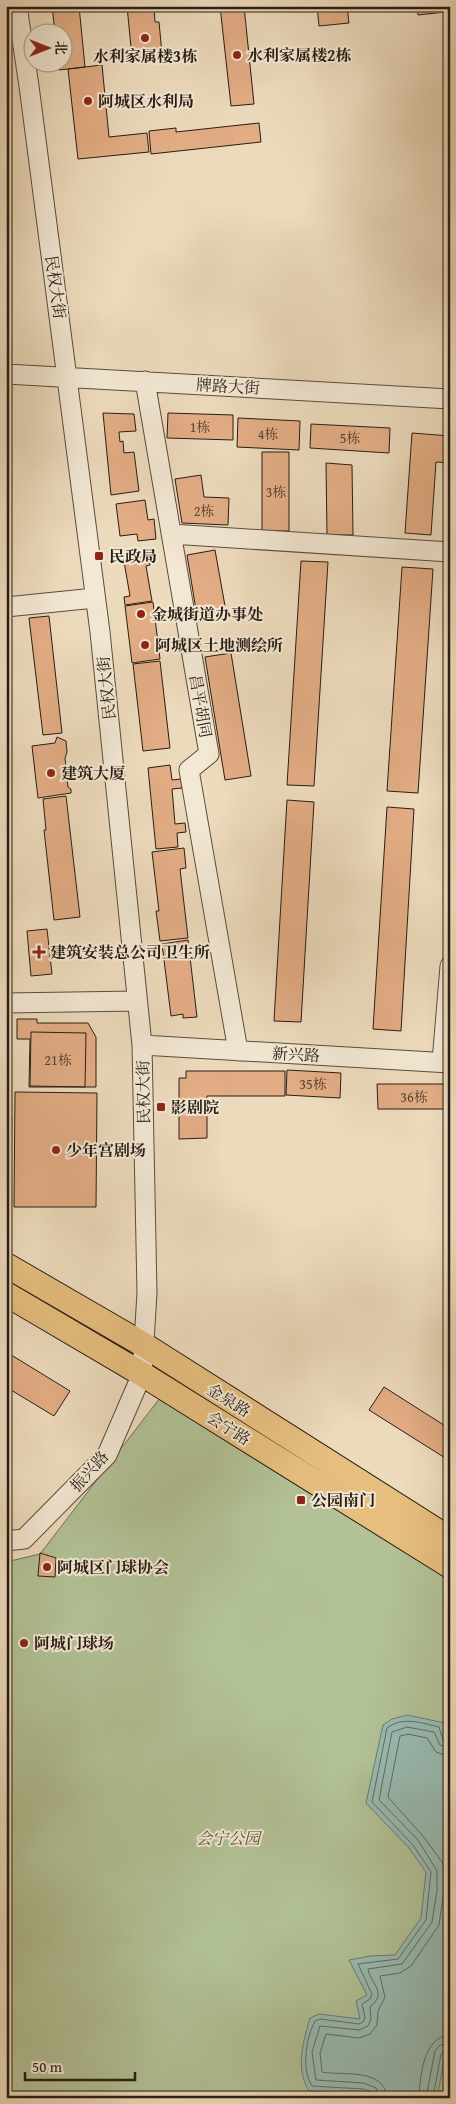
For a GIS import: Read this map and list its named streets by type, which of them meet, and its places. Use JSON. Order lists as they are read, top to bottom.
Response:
{
  "streets": {
    "main road": ["金泉路", "会宁路"],
    "street": [
      "民权大街",
      "牌路大街",
      "昌平胡同",
      "新兴路",
      "振兴路"
    ]
  },
  "crossings": [
    ["民权大街", "牌路大街"],
    ["民权大街", "新兴路"],
    ["民权大街", "金泉路"],
    ["民权大街", "会宁路"],
    ["民权大街", "振兴路"],
    ["牌路大街", "昌平胡同"],
    ["昌平胡同", "新兴路"],
    ["会宁路", "振兴路"]
  ],
  "parks": ["会宁公园"],
  "places": {
    "other": [
      "水利家属楼3栋",
      "水利家属楼2栋",
      "阿城区水利局",
      "金城街道办事处",
      "阿城区土地测绘所",
      "建筑大厦",
      "少年宫剧场",
      "阿城区门球协会",
      "阿城门球场"
    ],
    "transit": ["民政局", "影剧院", "公园南门"],
    "health": ["建筑安装总公司卫生所"]
  },
  "house_numbers": [
    "1栋",
    "4栋",
    "5栋",
    "3栋",
    "2栋",
    "21栋",
    "35栋",
    "36栋"
  ],
  "scale_bar": "50 m",
  "north": "right"
}
